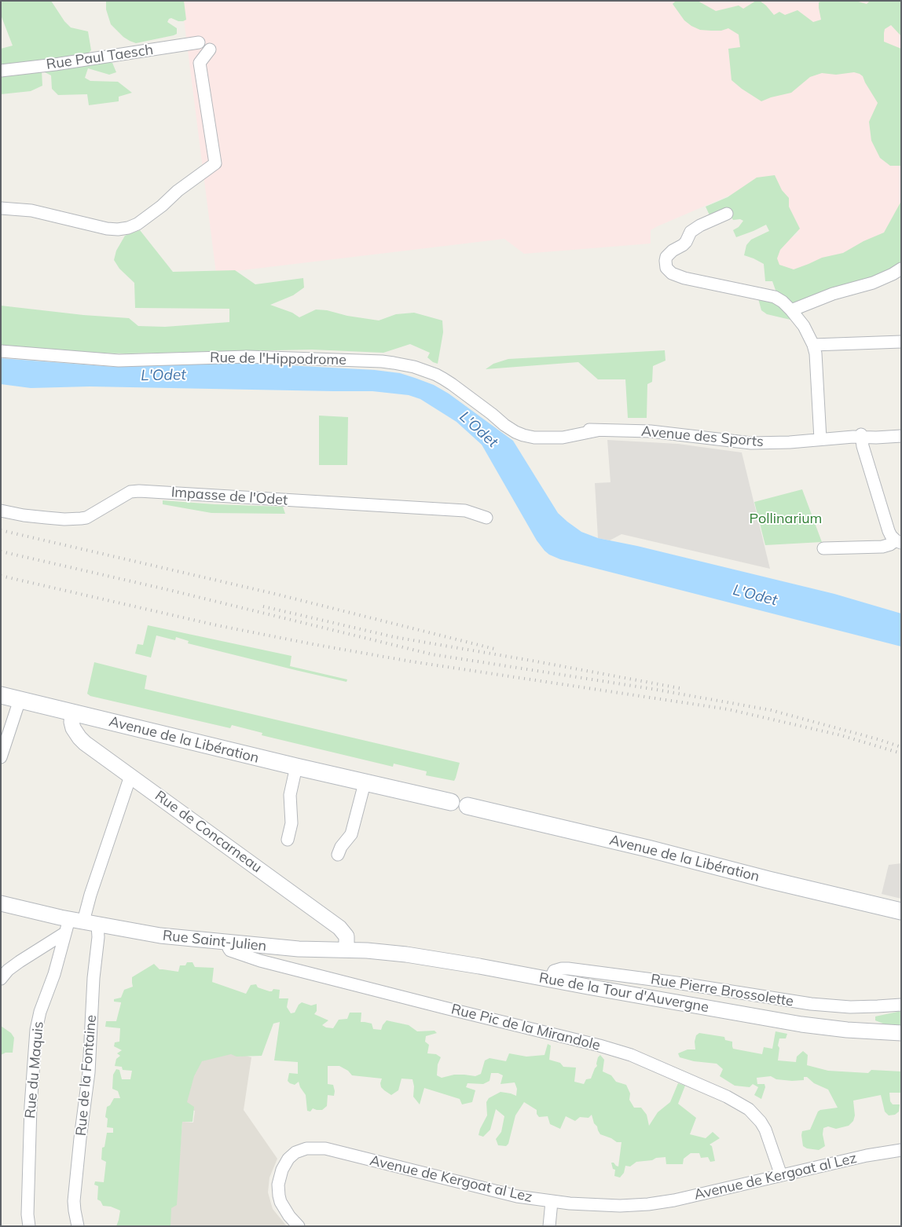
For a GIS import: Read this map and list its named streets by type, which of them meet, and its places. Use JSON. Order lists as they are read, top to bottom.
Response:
{
  "streets": {
    "main road": ["Avenue de la Libération"],
    "street": [
      "Rue Paul Taesch",
      "Rue de l'Hippodrome",
      "Avenue des Sports",
      "Impasse de l'Odet",
      "Rue de Concarneau",
      "Rue Saint-Julien",
      "Rue Pierre Brossolette",
      "Rue de la Tour d'Auvergne",
      "Rue Pic de la Mirandole",
      "Rue du Maquis",
      "Rue de la Fontaine",
      "Avenue de Kergoat al Lez"
    ]
  },
  "crossings": [
    ["Rue de l'Hippodrome", "Avenue des Sports"],
    ["Avenue de la Libération", "Rue de Concarneau"],
    ["Rue de Concarneau", "Rue Saint-Julien"],
    ["Rue de Concarneau", "Rue de la Tour d'Auvergne"],
    ["Rue Saint-Julien", "Rue de la Tour d'Auvergne"],
    ["Rue Saint-Julien", "Rue Pic de la Mirandole"],
    ["Rue Saint-Julien", "Rue du Maquis"],
    ["Rue Saint-Julien", "Rue de la Fontaine"],
    ["Rue Pierre Brossolette", "Rue de la Tour d'Auvergne"],
    ["Rue Pic de la Mirandole", "Avenue de Kergoat al Lez"],
    ["Rue du Maquis", "Rue de la Fontaine"]
  ],
  "water": ["L'Odet"],
  "parks": ["Pollinarium"]
}
